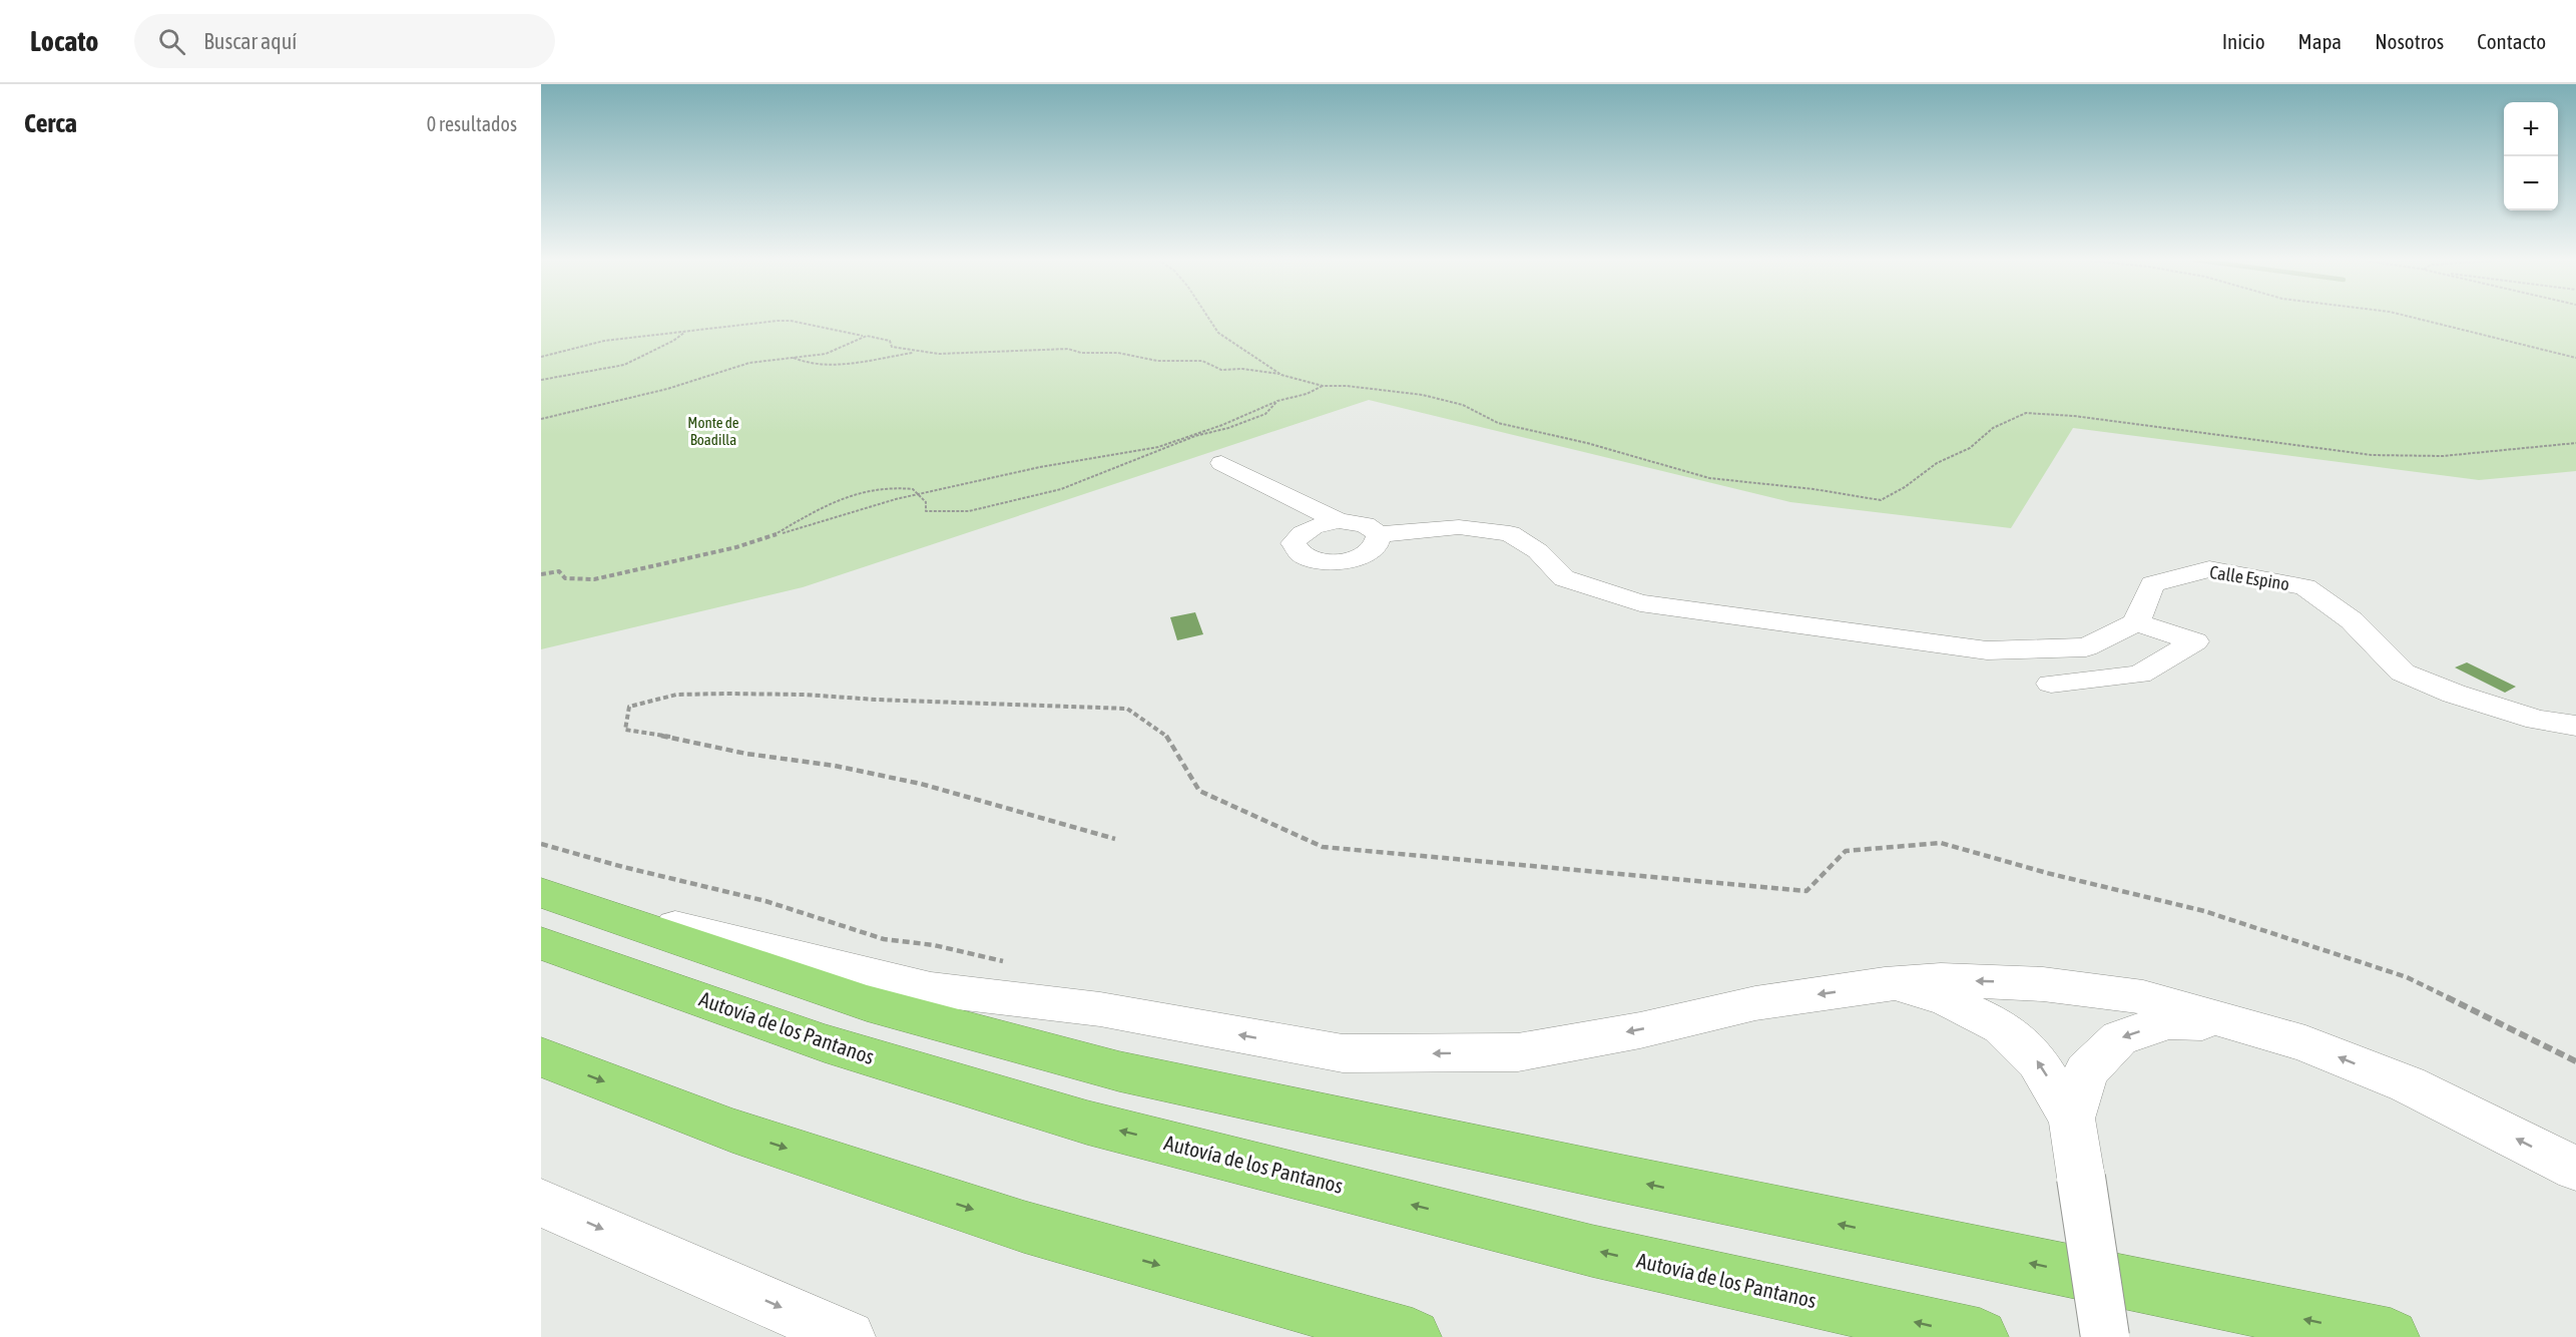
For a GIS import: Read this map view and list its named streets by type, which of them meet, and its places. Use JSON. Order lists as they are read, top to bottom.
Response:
{
  "streets": {
    "highway": ["Autovía de los Pantanos"],
    "street": ["Calle Espino"]
  },
  "parks": ["Monte de Boadilla"],
  "page": {
    "header": "Locato",
    "search": "Buscar aquí",
    "nav": [
      "Inicio",
      "Mapa",
      "Nosotros",
      "Contacto"
    ],
    "heading": ["Cerca", "0 resultados"],
    "map_buttons": ["+", "−"]
  }
}
